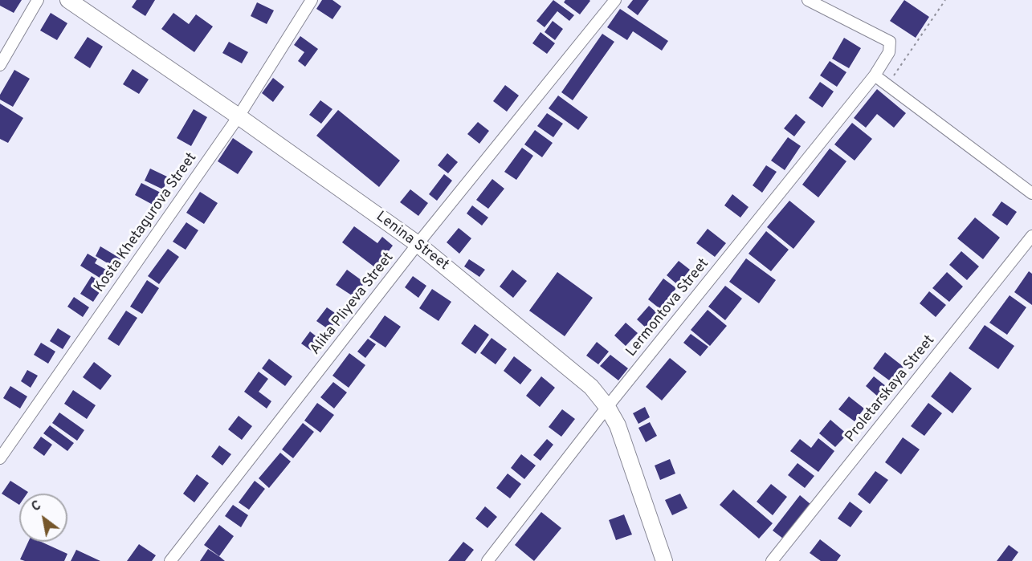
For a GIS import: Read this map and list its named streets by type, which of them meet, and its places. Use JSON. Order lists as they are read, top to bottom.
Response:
{
  "streets": {
    "street": [
      "Kosta Khetagurova Street",
      "Lenina Street",
      "Alika Pliyeva Street",
      "Lermontova Street",
      "Proletarskaya Street"
    ]
  },
  "crossings": [
    ["Kosta Khetagurova Street", "Lenina Street"],
    ["Lenina Street", "Alika Pliyeva Street"],
    ["Lenina Street", "Lermontova Street"]
  ],
  "north": "top left"
}
